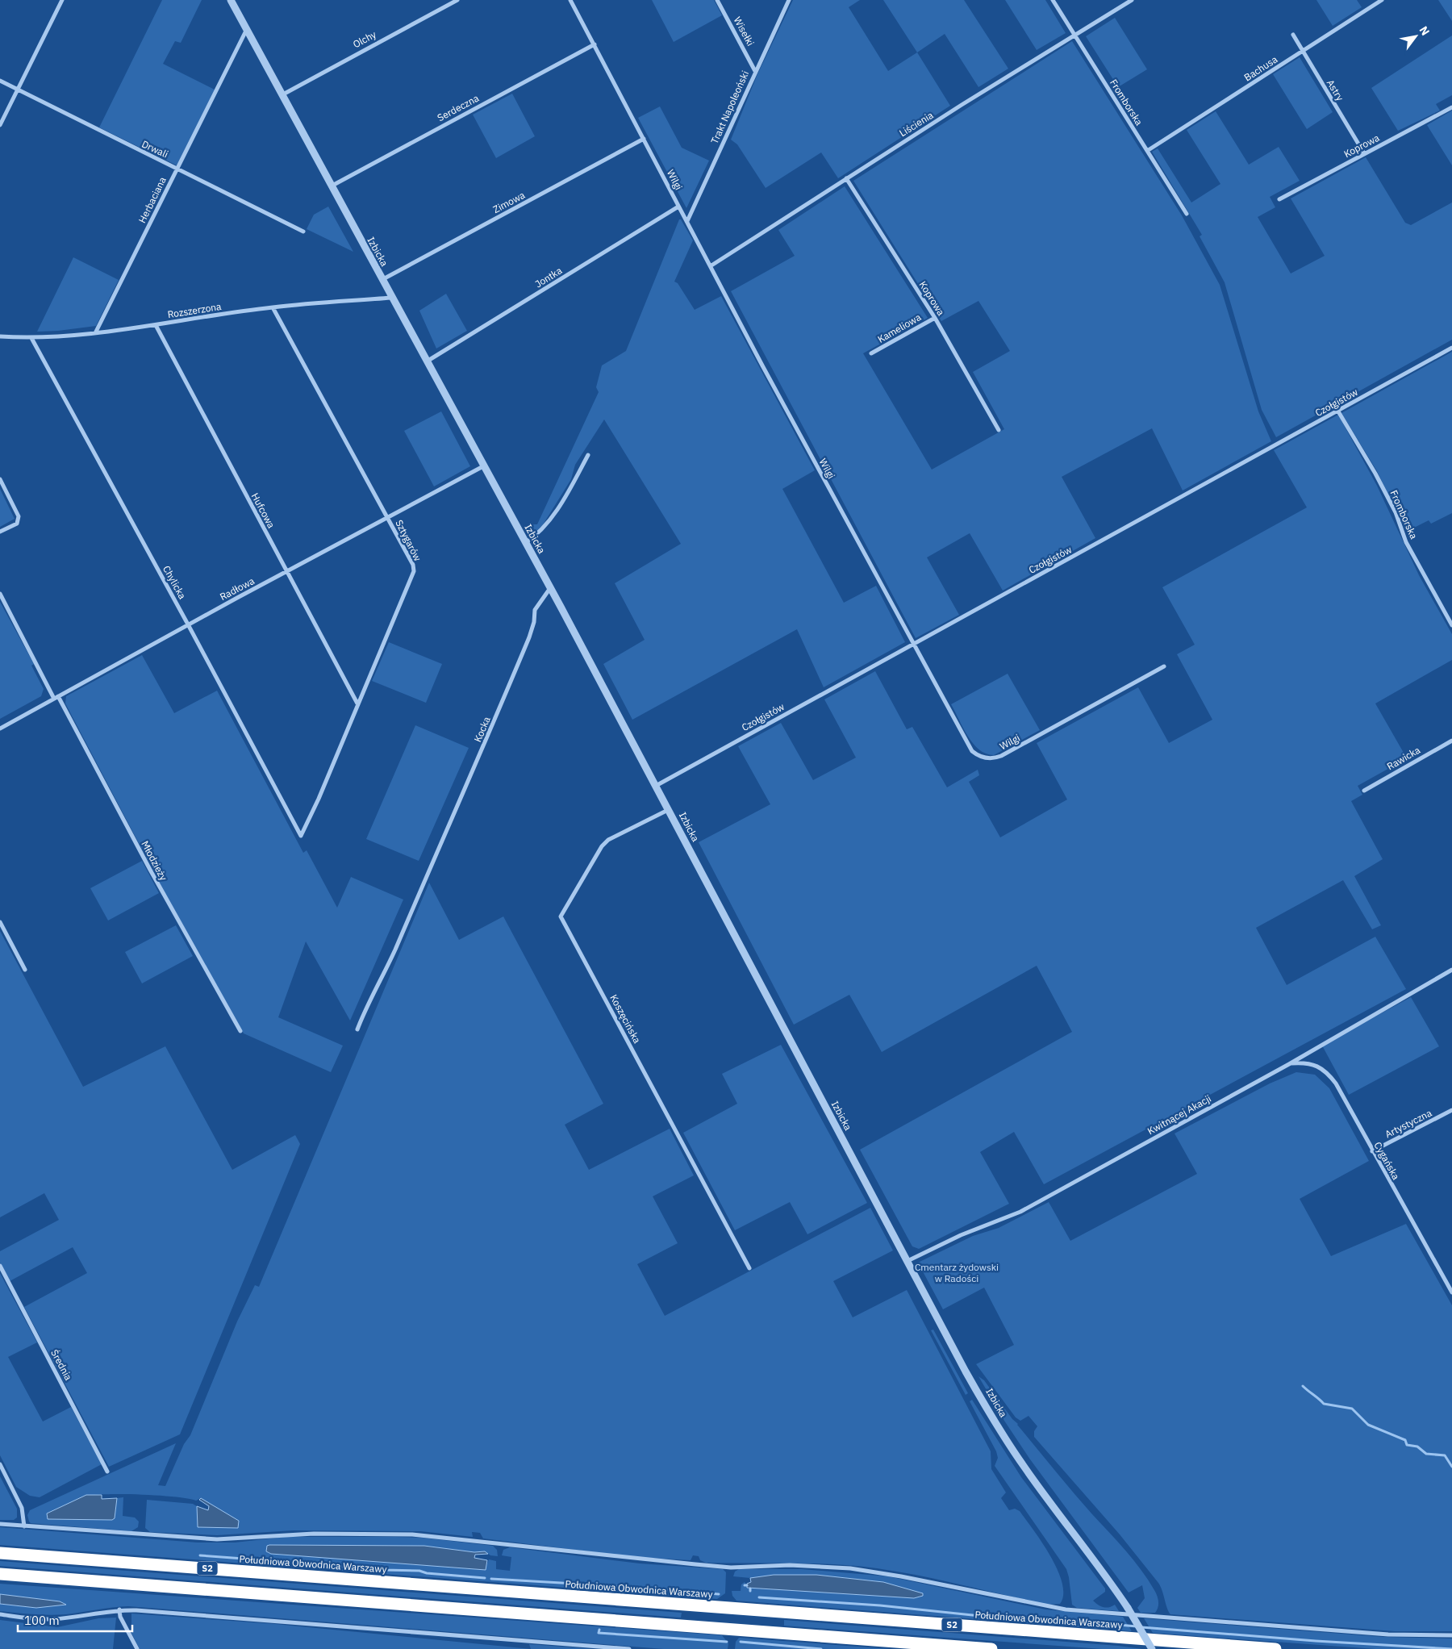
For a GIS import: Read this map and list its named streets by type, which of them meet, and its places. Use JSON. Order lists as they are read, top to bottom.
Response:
{
  "streets": {
    "highway": ["Południowa Obwodnica Warszawy", "S2"],
    "street": [
      "Wisełki",
      "Olchy",
      "Bachusa",
      "Astry",
      "Fromborska",
      "Trakt Napoleoński",
      "Serdeczna",
      "Liścienia",
      "Koprowa",
      "Drwali",
      "Wilgi",
      "Herbaciana",
      "Zimowa",
      "Izbicka",
      "Jontka",
      "Rozszerzona",
      "Kameliowa",
      "Czołgistów",
      "Hufcowa",
      "Sztygarów",
      "Chylicka",
      "Radłowa",
      "Kocka",
      "Rawicka",
      "Młodzieży",
      "Koszęcińska",
      "Kwitnącej Akacji",
      "Artystyczna",
      "Cygańska",
      "Średnia"
    ]
  },
  "crossings": [
    ["Wisełki", "Trakt Napoleoński"],
    ["Olchy", "Izbicka"],
    ["Bachusa", "Astry"],
    ["Bachusa", "Fromborska"],
    ["Astry", "Koprowa"],
    ["Fromborska", "Liścienia"],
    ["Fromborska", "Czołgistów"],
    ["Trakt Napoleoński", "Wilgi"],
    ["Serdeczna", "Wilgi"],
    ["Serdeczna", "Izbicka"],
    ["Liścienia", "Koprowa"],
    ["Liścienia", "Wilgi"],
    ["Koprowa", "Kameliowa"],
    ["Drwali", "Herbaciana"],
    ["Wilgi", "Zimowa"],
    ["Wilgi", "Jontka"],
    ["Wilgi", "Czołgistów"],
    ["Herbaciana", "Izbicka"],
    ["Herbaciana", "Rozszerzona"],
    ["Zimowa", "Izbicka"],
    ["Izbicka", "Jontka"],
    ["Izbicka", "Rozszerzona"],
    ["Izbicka", "Czołgistów"],
    ["Izbicka", "Radłowa"],
    ["Izbicka", "Kocka"],
    ["Izbicka", "Koszęcińska"],
    ["Izbicka", "Kwitnącej Akacji"],
    ["Rozszerzona", "Hufcowa"],
    ["Rozszerzona", "Sztygarów"],
    ["Rozszerzona", "Chylicka"],
    ["Hufcowa", "Sztygarów"],
    ["Hufcowa", "Radłowa"],
    ["Sztygarów", "Chylicka"],
    ["Sztygarów", "Radłowa"],
    ["Chylicka", "Radłowa"],
    ["Radłowa", "Młodzieży"],
    ["Kwitnącej Akacji", "Cygańska"],
    ["Artystyczna", "Cygańska"]
  ],
  "parks": ["Cmentarz żydowski w Radości"],
  "scale_bar": "100 m",
  "north": "top right"
}
